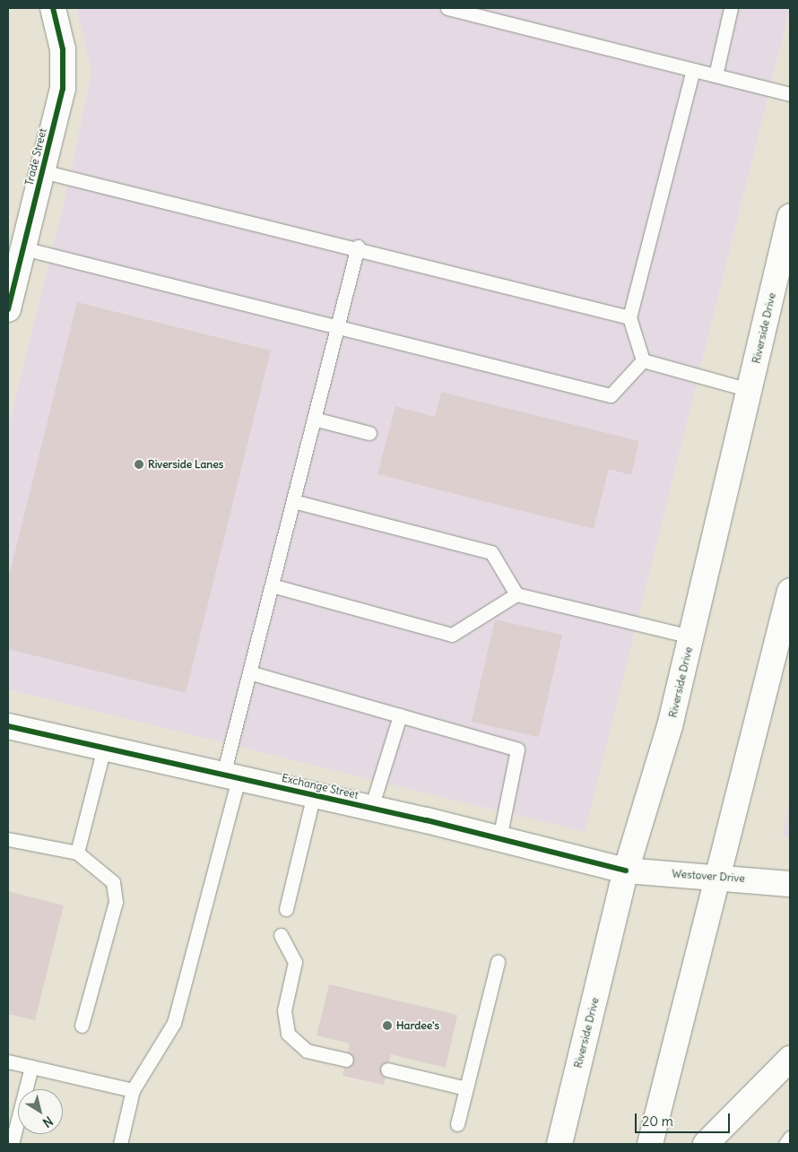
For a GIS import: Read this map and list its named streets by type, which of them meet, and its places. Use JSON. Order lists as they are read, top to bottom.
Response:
{
  "streets": {
    "main road": [
      "Trade Street",
      "Riverside Drive",
      "Exchange Street",
      "Westover Drive"
    ]
  },
  "crossings": [
    ["Riverside Drive", "Exchange Street"],
    ["Riverside Drive", "Westover Drive"],
    ["Exchange Street", "Westover Drive"]
  ],
  "places": ["Riverside Lanes", "Hardee's"],
  "scale_bar": "20 m",
  "north": "bottom right"
}
